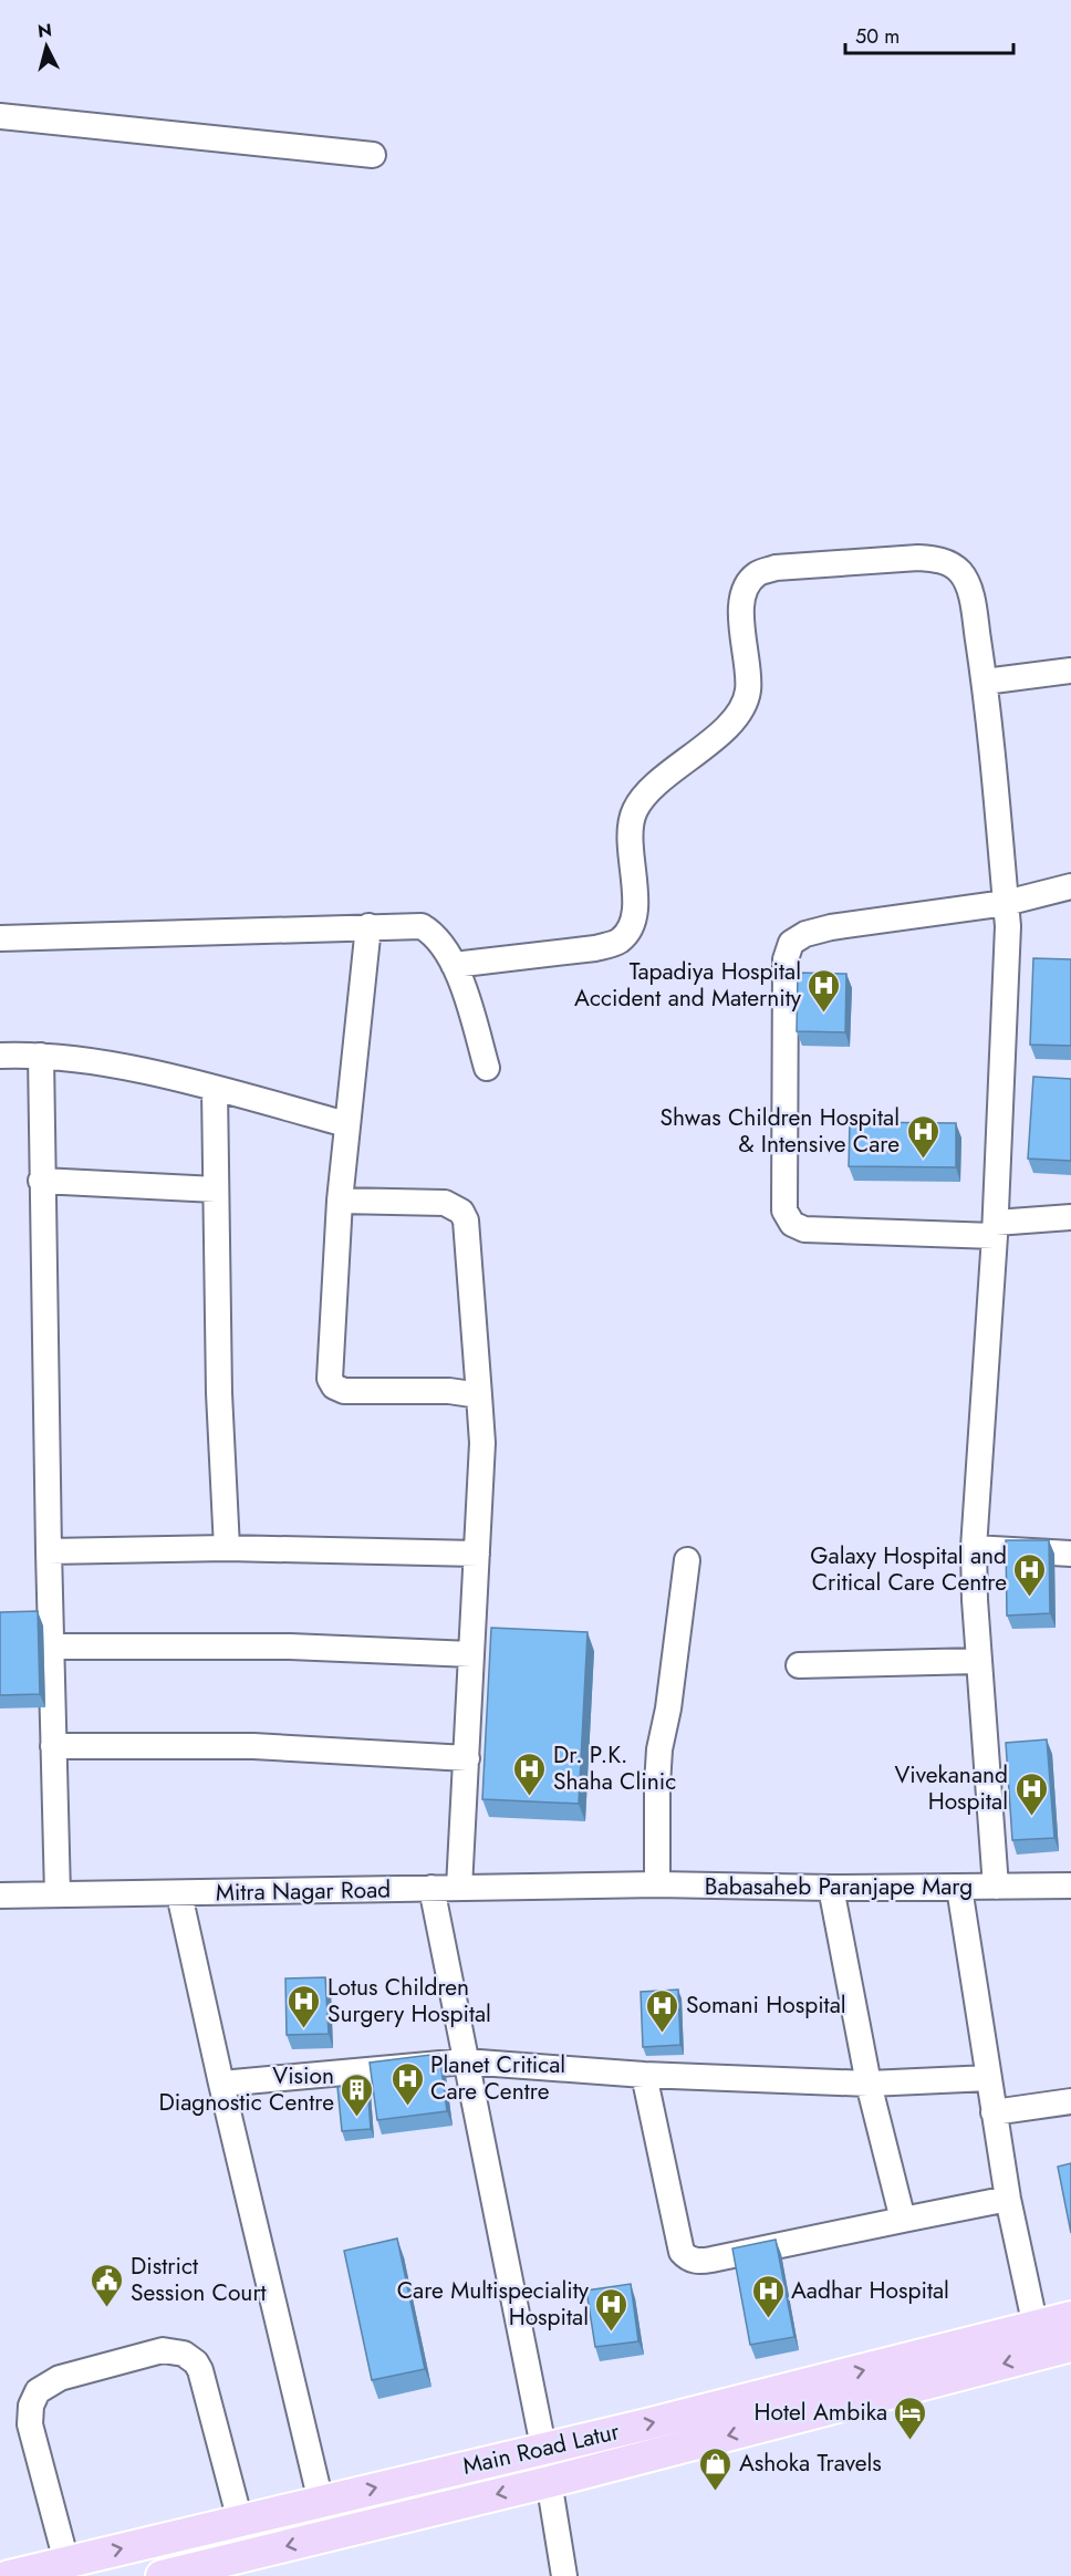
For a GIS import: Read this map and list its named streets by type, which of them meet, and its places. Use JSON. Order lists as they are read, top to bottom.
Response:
{
  "streets": {
    "main road": ["Main Road Latur"],
    "street": ["Babasaheb Paranjape Marg", "Mitra Nagar Road"]
  },
  "crossings": [
    ["Babasaheb Paranjape Marg", "Mitra Nagar Road"]
  ],
  "places": {
    "hospital": [
      "Tapadiya Hospital Accident and Maternity",
      "Shwas Children Hospital & Intensive Care",
      "Galaxy Hospital and Critical Care Centre",
      "Dr. P.K. Shaha Clinic",
      "Vivekanand Hospital",
      "Lotus Children Surgery Hospital",
      "Somani Hospital",
      "Planet Critical Care Centre",
      "Aadhar Hospital",
      "Care Multispeciality Hospital"
    ],
    "building": ["Vision Diagnostic Centre"],
    "public building": ["District Session Court"],
    "hotel": ["Hotel Ambika"],
    "shop": ["Ashoka Travels"]
  },
  "scale_bar": "50 m",
  "north": "top"
}
